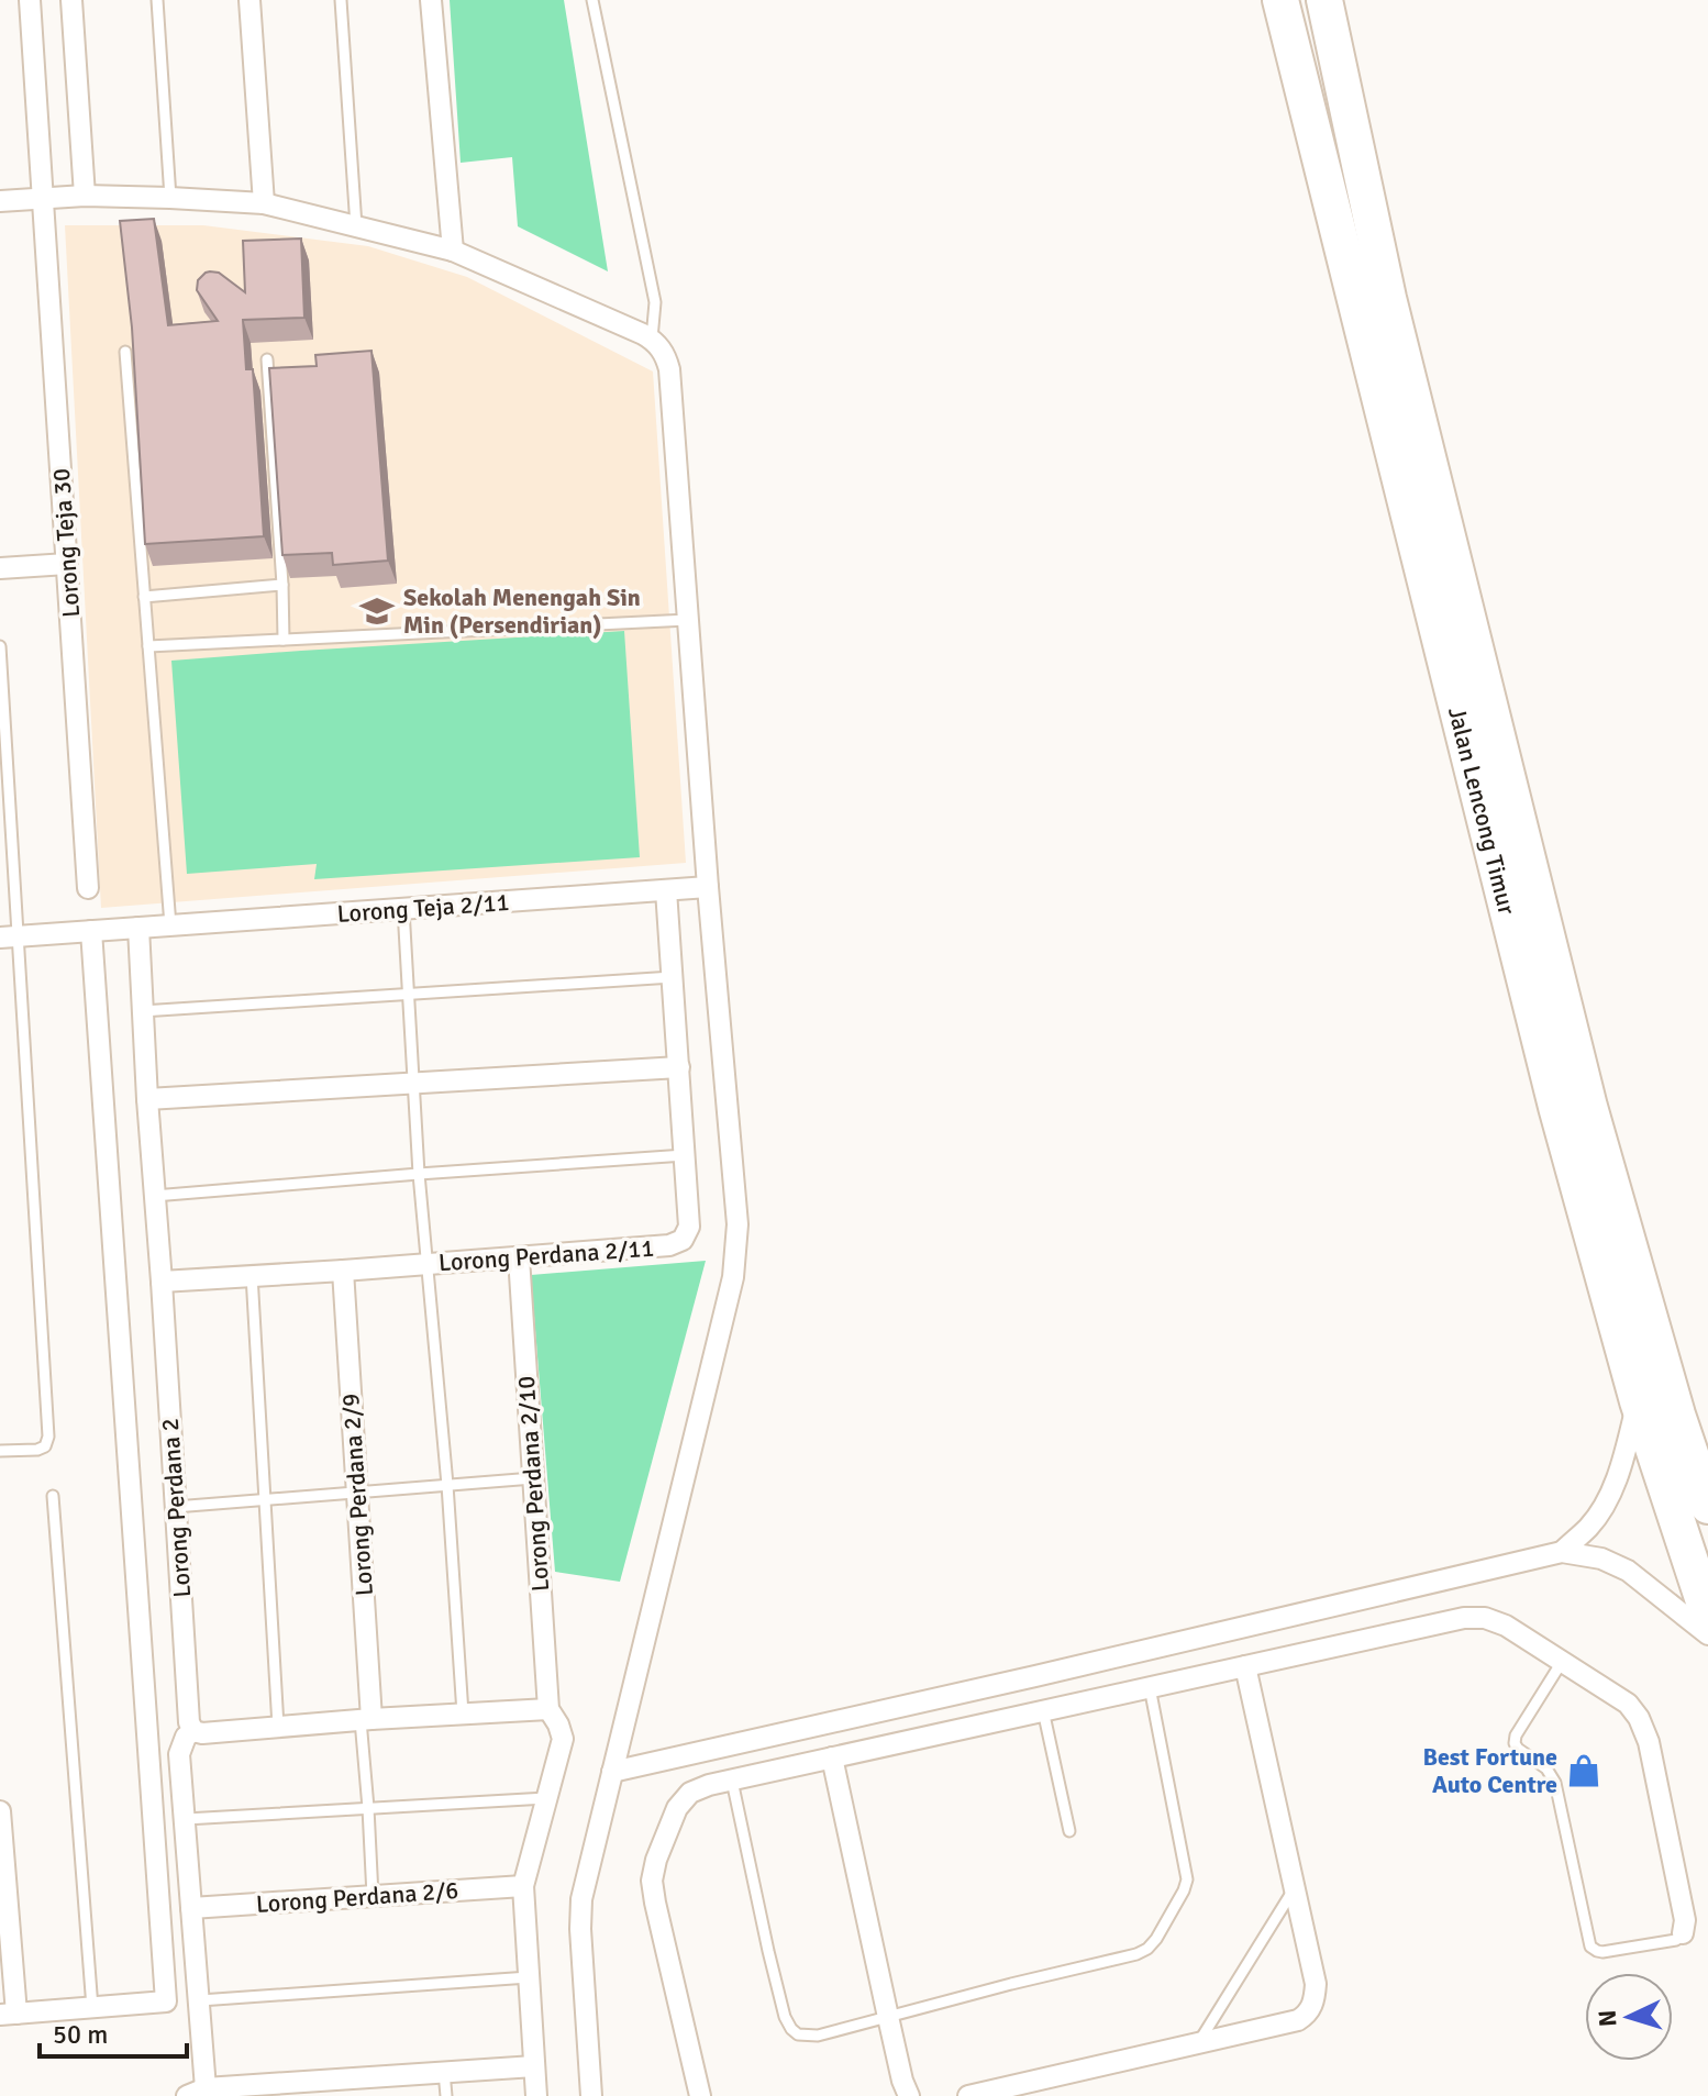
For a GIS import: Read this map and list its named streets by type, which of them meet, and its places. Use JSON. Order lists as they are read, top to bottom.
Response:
{
  "streets": {
    "highway": ["Jalan Lencong Timur"],
    "street": [
      "Lorong Teja 30",
      "Lorong Teja 2/11",
      "Lorong Perdana 2/11",
      "Lorong Perdana 2/10",
      "Lorong Perdana 2/9",
      "Lorong Perdana 2",
      "Lorong Perdana 2/6"
    ]
  },
  "crossings": [
    ["Lorong Teja 2/11", "Lorong Perdana 2/11"],
    ["Lorong Teja 2/11", "Lorong Perdana 2"],
    ["Lorong Perdana 2/11", "Lorong Perdana 2/10"],
    ["Lorong Perdana 2/11", "Lorong Perdana 2/9"],
    ["Lorong Perdana 2/11", "Lorong Perdana 2"],
    ["Lorong Perdana 2/10", "Lorong Perdana 2/6"]
  ],
  "places": {
    "school or university": ["Sekolah Menengah Sin Min (Persendirian)"],
    "shop": ["Best Fortune Auto Centre"]
  },
  "scale_bar": "50 m",
  "north": "left"
}
